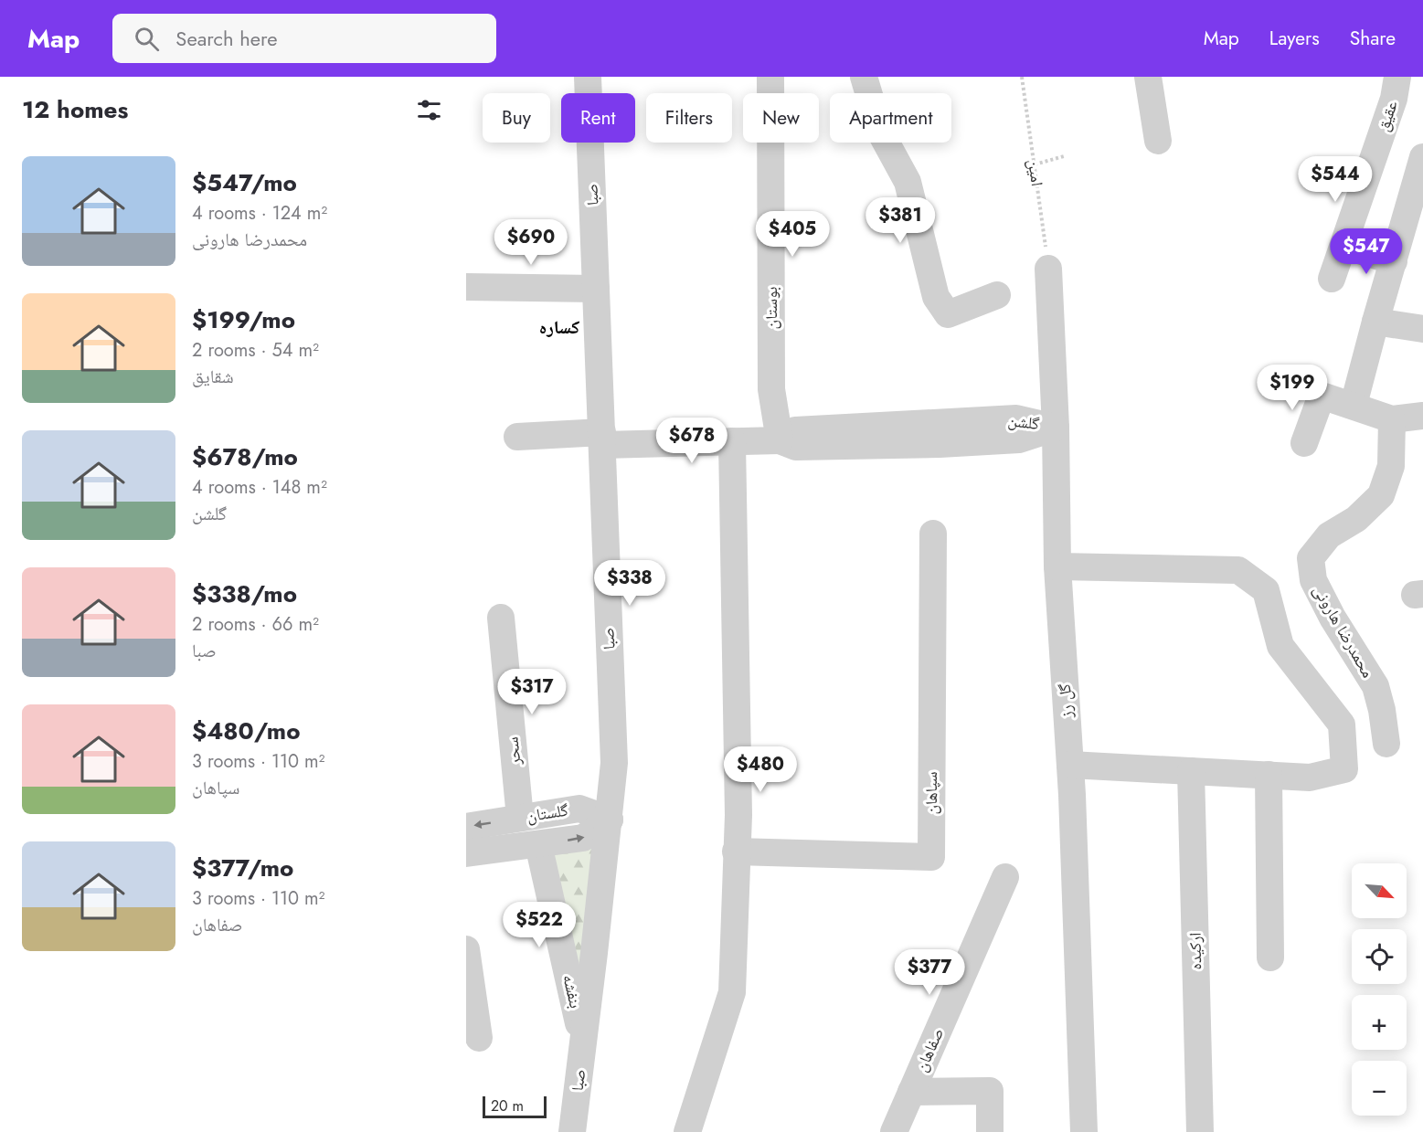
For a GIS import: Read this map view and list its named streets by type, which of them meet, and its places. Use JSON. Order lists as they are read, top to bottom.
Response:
{
  "streets": {
    "street": [
      "عقیق",
      "صبا",
      "بوستان",
      "گلشن",
      "محمدرضا هارونی",
      "گل رز",
      "سحر",
      "سپاهان",
      "گلستان",
      "ارکیده",
      "بنفشه",
      "صفاهان"
    ],
    "path": ["امین"]
  },
  "crossings": [
    ["امین", "گل رز"],
    ["صبا", "گلشن"],
    ["صبا", "گلستان"],
    ["صبا", "بنفشه"],
    ["بوستان", "گلشن"],
    ["گلشن", "گل رز"],
    ["سحر", "گلستان"],
    ["گلستان", "بنفشه"]
  ],
  "districts": ["کساره"],
  "scale_bar": "20 m",
  "north": "bottom right",
  "page": {
    "header": "Map",
    "search": "Search here",
    "nav": ["Map", "Layers", "Share"],
    "heading": "12 homes",
    "chip": [
      "Buy",
      "Rent",
      "Filters",
      "New",
      "Apartment"
    ],
    "list": [
      {
        "name": "$547/mo",
        "note": "4 rooms · 124 m² · محمدرضا هارونی"
      },
      {
        "name": "$199/mo",
        "note": "2 rooms · 54 m² · شقایق"
      },
      {
        "name": "$678/mo",
        "note": "4 rooms · 148 m² · گلشن"
      },
      {
        "name": "$338/mo",
        "note": "2 rooms · 66 m² · صبا"
      },
      {
        "name": "$480/mo",
        "note": "3 rooms · 110 m² · سپاهان"
      },
      {
        "name": "$377/mo",
        "note": "3 rooms · 110 m² · صفاهان"
      }
    ],
    "price": [
      "$544",
      "$381",
      "$405",
      "$690",
      "$547",
      "$199",
      "$678",
      "$338",
      "$317",
      "$480",
      "$522",
      "$377"
    ],
    "map_buttons": ["+", "−"],
    "scale": "20 m"
  }
}
